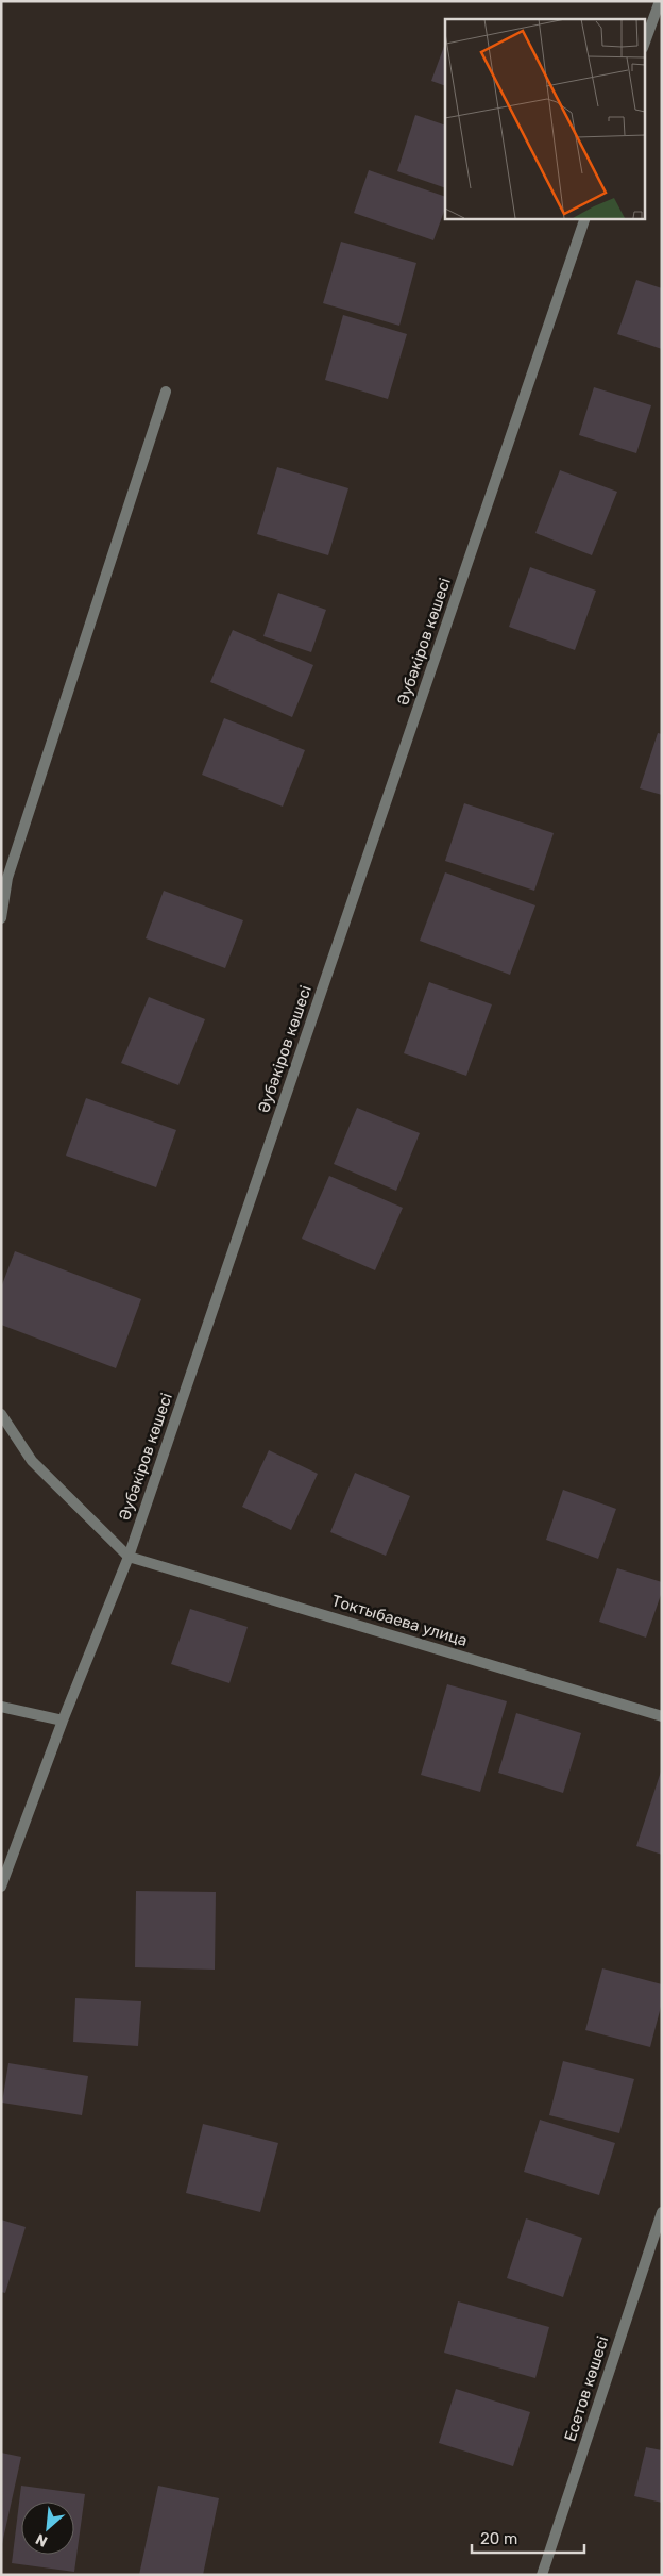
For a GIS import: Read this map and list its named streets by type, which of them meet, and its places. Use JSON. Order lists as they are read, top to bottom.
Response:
{
  "streets": {
    "street": ["Әубәкіров көшесі", "Токтыбаева улица", "Есетов көшесі"]
  },
  "crossings": [
    ["Әубәкіров көшесі", "Токтыбаева улица"]
  ],
  "scale_bar": "20 m",
  "north": "bottom left"
}
